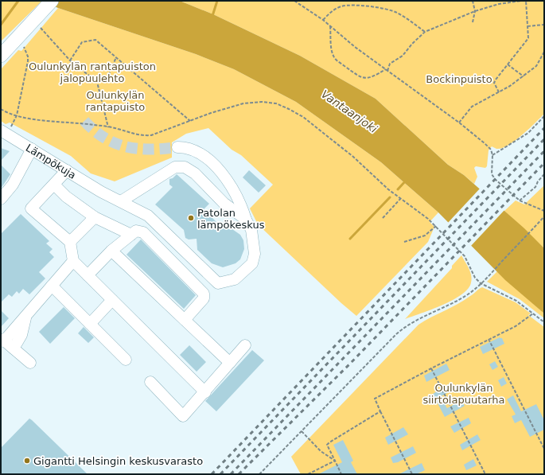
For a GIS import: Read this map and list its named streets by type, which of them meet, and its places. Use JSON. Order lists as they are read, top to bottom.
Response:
{
  "streets": {
    "street": ["Lämpökuja"]
  },
  "water": ["Vantaanjoki"],
  "parks": [
    "Oulunkylän rantapuiston jalopuulehto",
    "Bockinpuisto",
    "Oulunkylän rantapuisto",
    "Oulunkylän siirtolapuutarha"
  ],
  "places": ["Patolan lämpökeskus", "Gigantti Helsingin keskusvarasto"]
}
